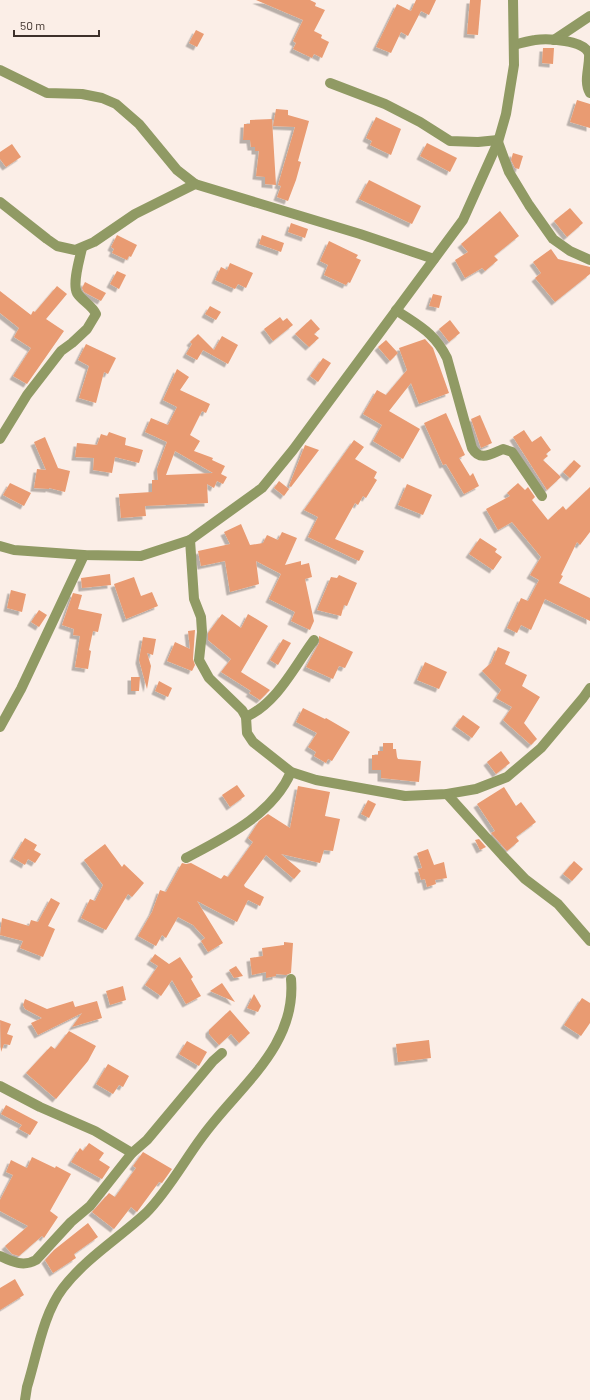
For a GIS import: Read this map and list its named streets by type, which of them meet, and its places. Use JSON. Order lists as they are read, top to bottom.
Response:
{
  "scale_bar": "50 m"
}
